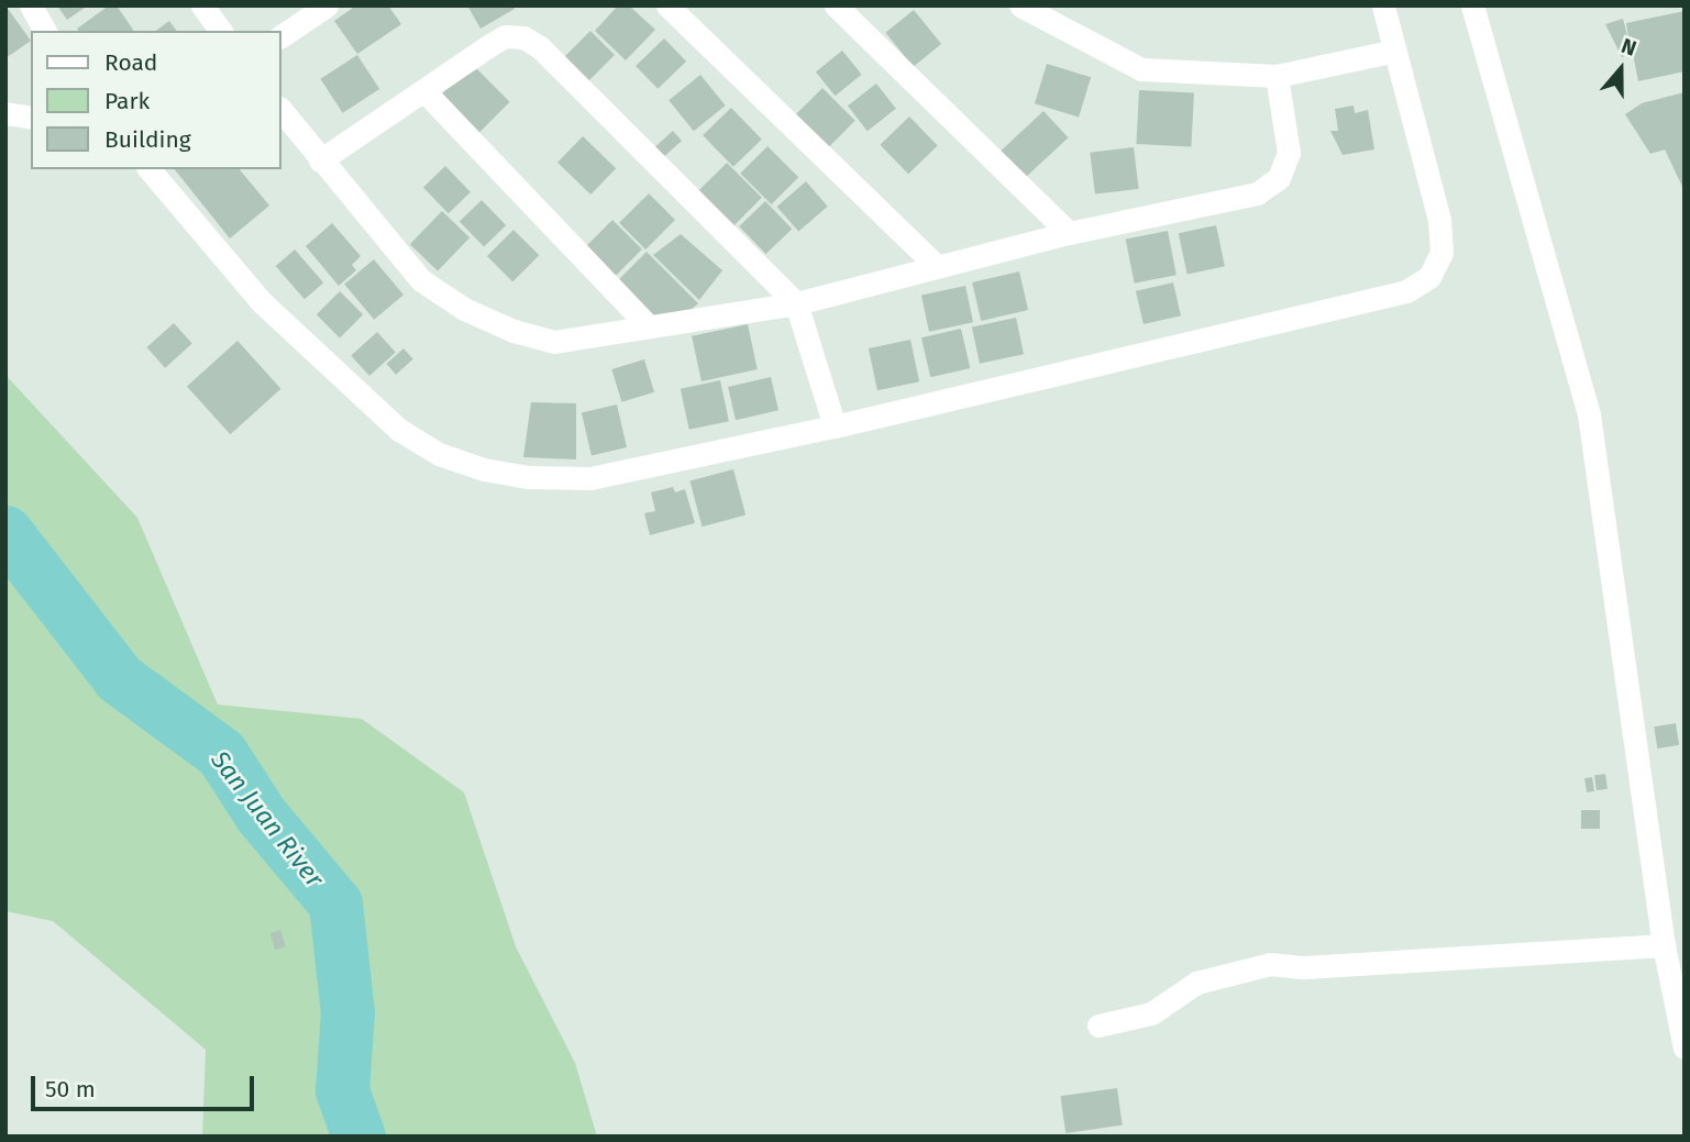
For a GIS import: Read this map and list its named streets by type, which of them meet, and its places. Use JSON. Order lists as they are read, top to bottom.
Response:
{
  "water": ["San Juan River"],
  "legend": ["Road", "Park", "Building"],
  "scale_bar": "50 m",
  "north": "top"
}
